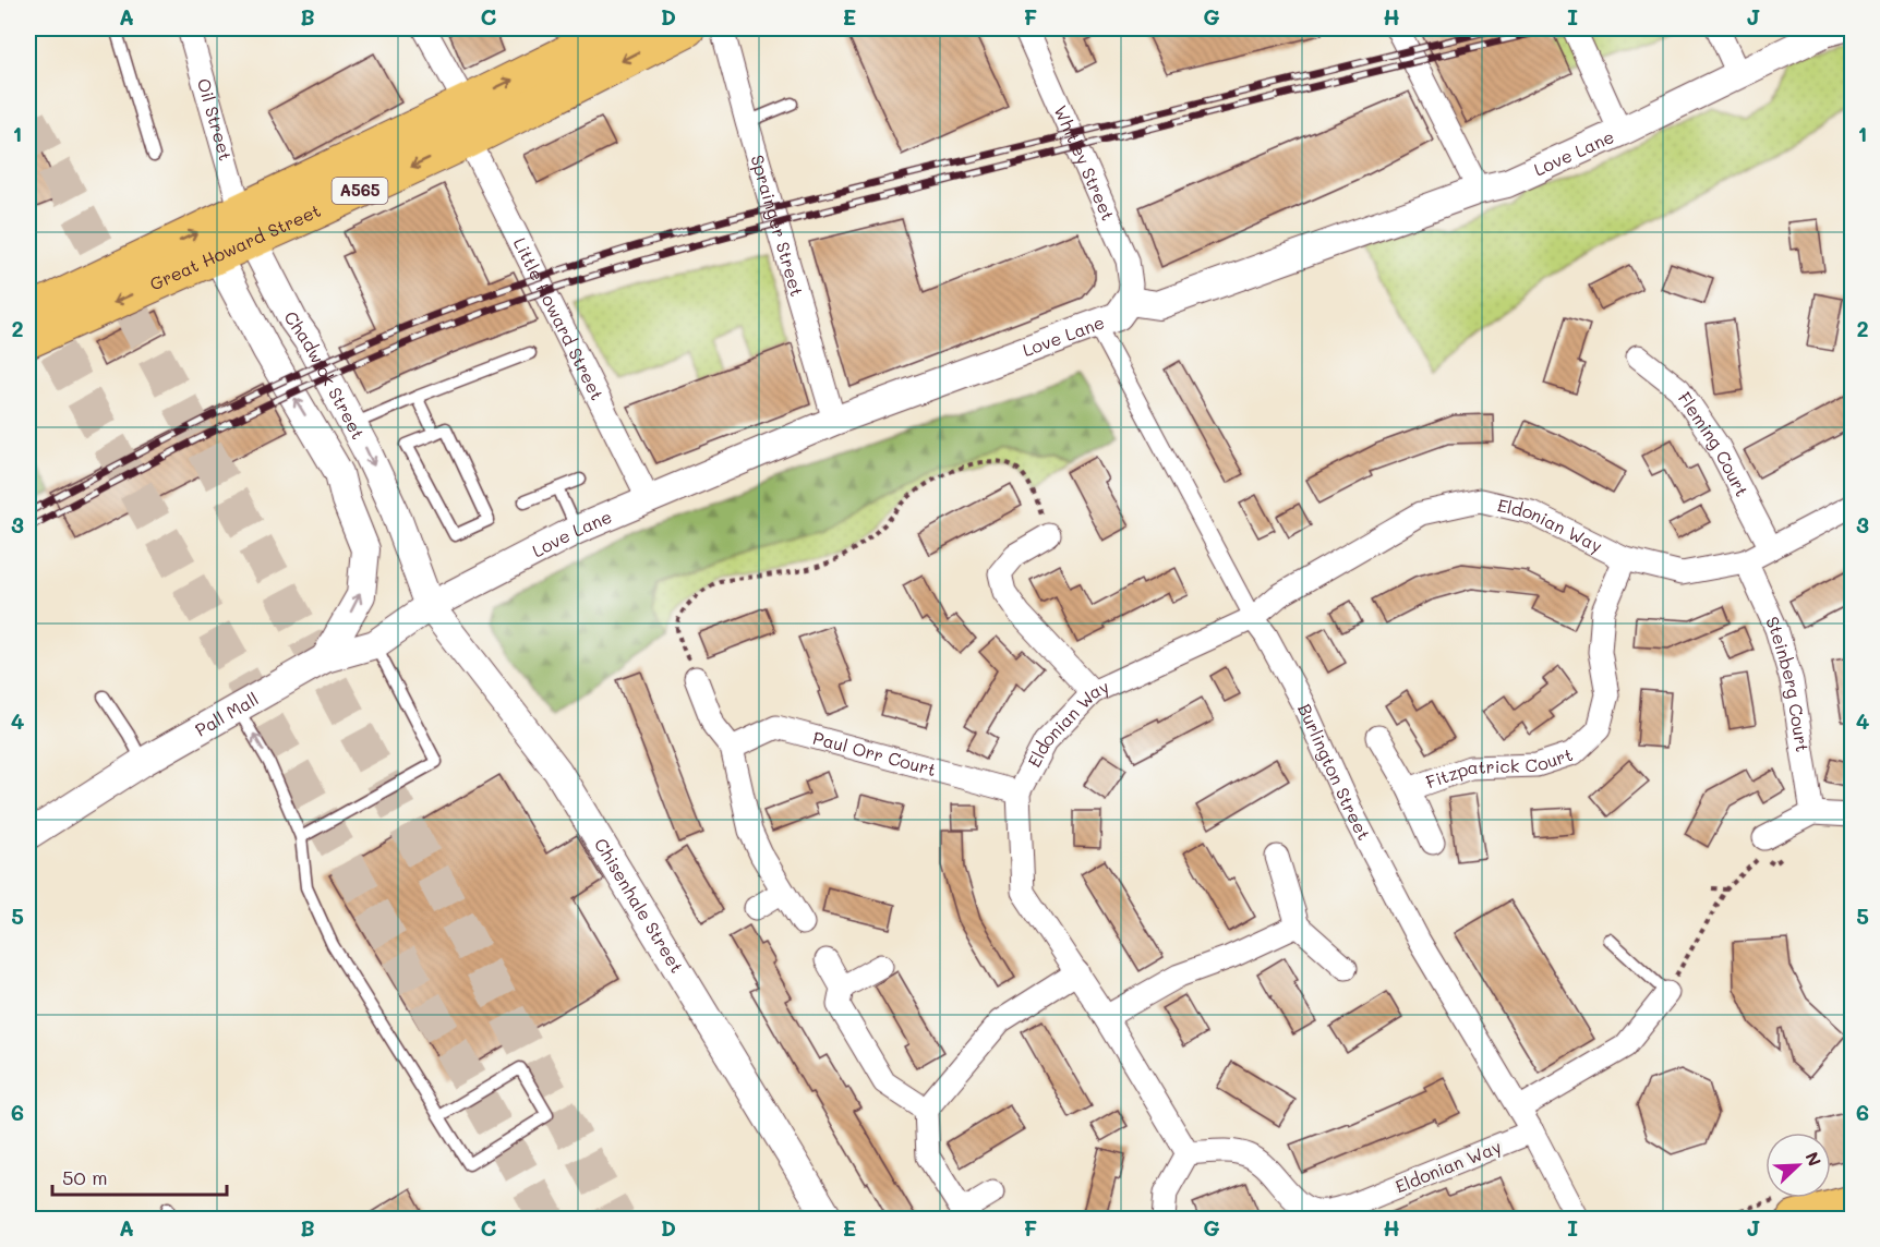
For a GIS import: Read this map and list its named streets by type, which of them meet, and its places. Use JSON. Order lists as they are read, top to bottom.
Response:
{
  "streets": {
    "main road": ["A565", "Great Howard Street"],
    "street": [
      "Oil Street",
      "Love Lane",
      "Whitley Street",
      "Sprainger Street",
      "Little Howard Street",
      "Chadwick Street",
      "Fleming Court",
      "Eldonian Way",
      "Steinberg Court",
      "Pall Mall",
      "Paul Orr Court",
      "Fitzpatrick Court",
      "Burlington Street",
      "Chisenhale Street"
    ]
  },
  "crossings": [
    ["Oil Street", "Great Howard Street"],
    ["Oil Street", "Chadwick Street"],
    ["Love Lane", "Whitley Street"],
    ["Love Lane", "Sprainger Street"],
    ["Love Lane", "Little Howard Street"],
    ["Love Lane", "Chadwick Street"],
    ["Love Lane", "Pall Mall"],
    ["Love Lane", "Burlington Street"],
    ["Love Lane", "Chisenhale Street"],
    ["Great Howard Street", "Little Howard Street"],
    ["Great Howard Street", "Chadwick Street"],
    ["Chadwick Street", "Pall Mall"],
    ["Chadwick Street", "Chisenhale Street"],
    ["Fleming Court", "Eldonian Way"],
    ["Eldonian Way", "Steinberg Court"],
    ["Eldonian Way", "Paul Orr Court"],
    ["Eldonian Way", "Fitzpatrick Court"],
    ["Eldonian Way", "Burlington Street"],
    ["Pall Mall", "Chisenhale Street"]
  ],
  "scale_bar": "50 m",
  "north": "top right",
  "grid": {
    "columns": [
      "A",
      "B",
      "C",
      "D",
      "E",
      "F",
      "G",
      "H",
      "I",
      "J"
    ],
    "rows": [
      "1",
      "2",
      "3",
      "4",
      "5",
      "6"
    ]
  }
}
